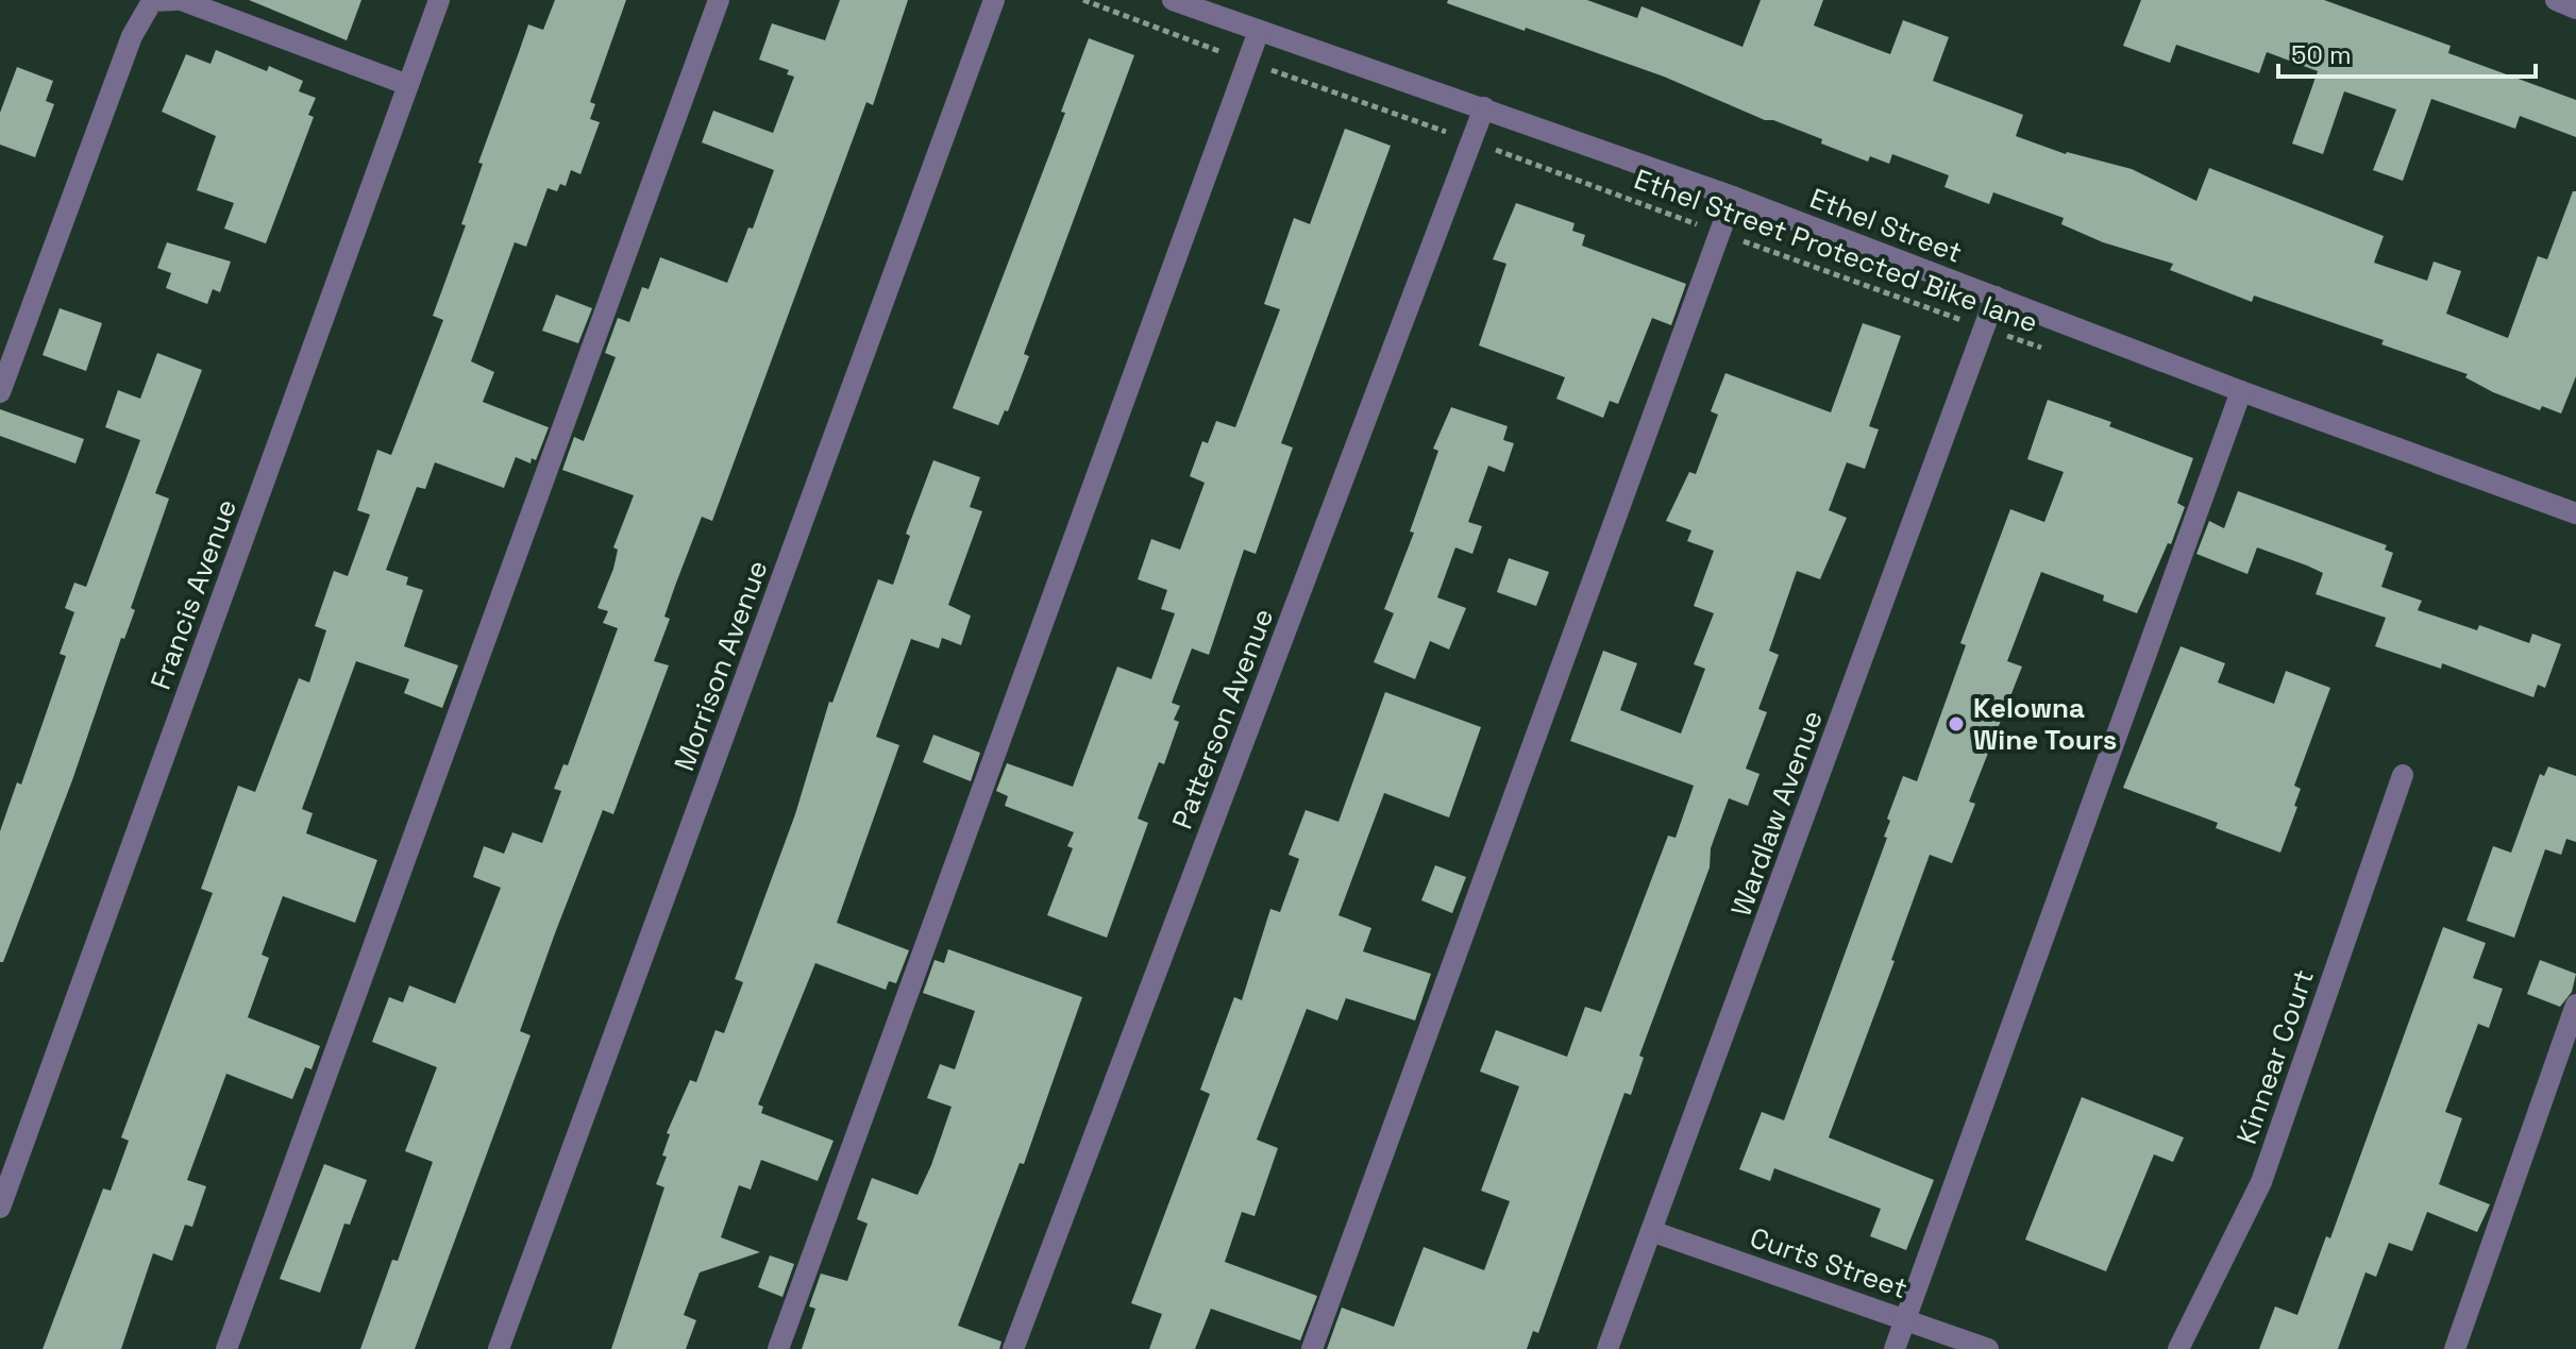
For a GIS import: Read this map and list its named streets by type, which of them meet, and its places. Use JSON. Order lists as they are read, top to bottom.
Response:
{
  "streets": {
    "street": [
      "Ethel Street",
      "Francis Avenue",
      "Morrison Avenue",
      "Patterson Avenue",
      "Wardlaw Avenue",
      "Kinnear Court",
      "Curts Street"
    ],
    "path": ["Ethel Street Protected Bike lane"]
  },
  "crossings": [
    ["Ethel Street", "Patterson Avenue"],
    ["Ethel Street", "Wardlaw Avenue"],
    ["Ethel Street Protected Bike lane", "Patterson Avenue"],
    ["Ethel Street Protected Bike lane", "Wardlaw Avenue"],
    ["Wardlaw Avenue", "Curts Street"]
  ],
  "places": ["Kelowna Wine Tours"],
  "scale_bar": "50 m"
}
